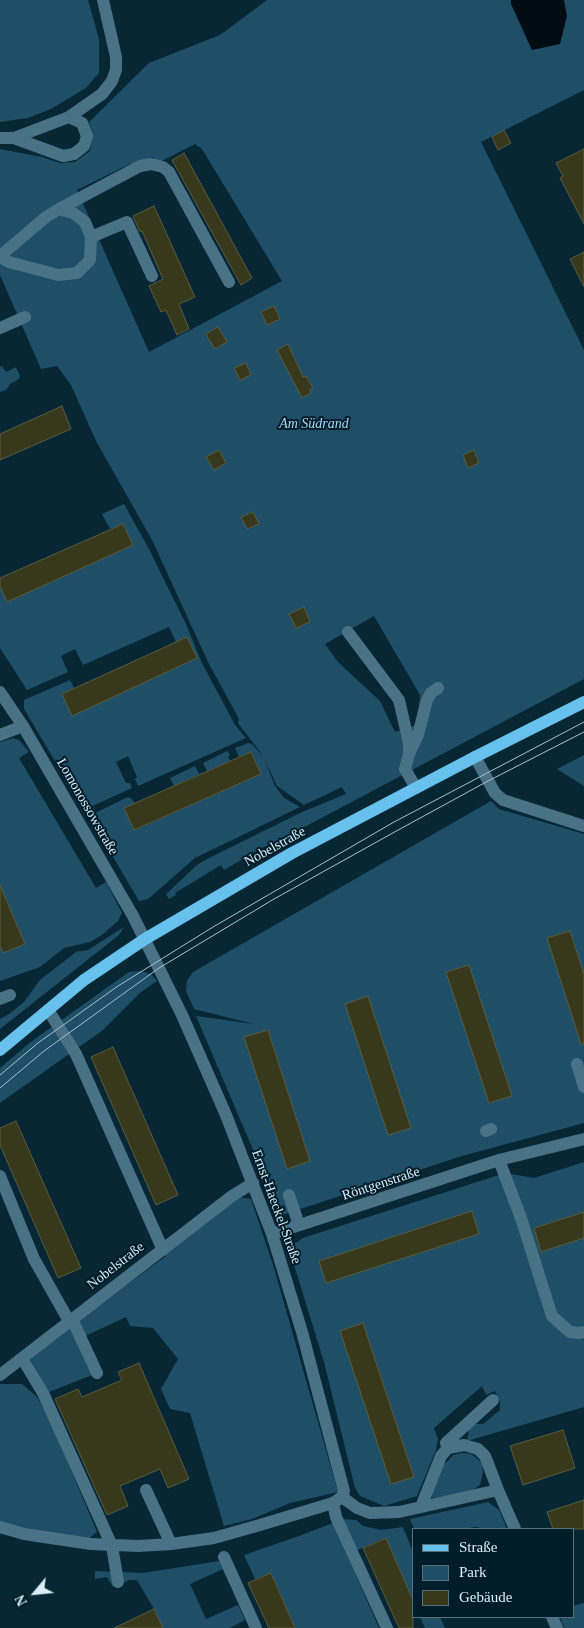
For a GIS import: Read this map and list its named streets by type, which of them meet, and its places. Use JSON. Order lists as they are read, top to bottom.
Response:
{
  "streets": {
    "main road": ["Nobelstraße"],
    "street": ["Lomonossowstraße", "Röntgenstraße", "Ernst-Haeckel-Straße"]
  },
  "crossings": [
    ["Lomonossowstraße", "Nobelstraße"],
    ["Lomonossowstraße", "Ernst-Haeckel-Straße"],
    ["Nobelstraße", "Ernst-Haeckel-Straße"],
    ["Röntgenstraße", "Ernst-Haeckel-Straße"]
  ],
  "parks": ["Am Südrand"],
  "legend": ["Straße", "Park", "Gebäude"],
  "north": "bottom left"
}
